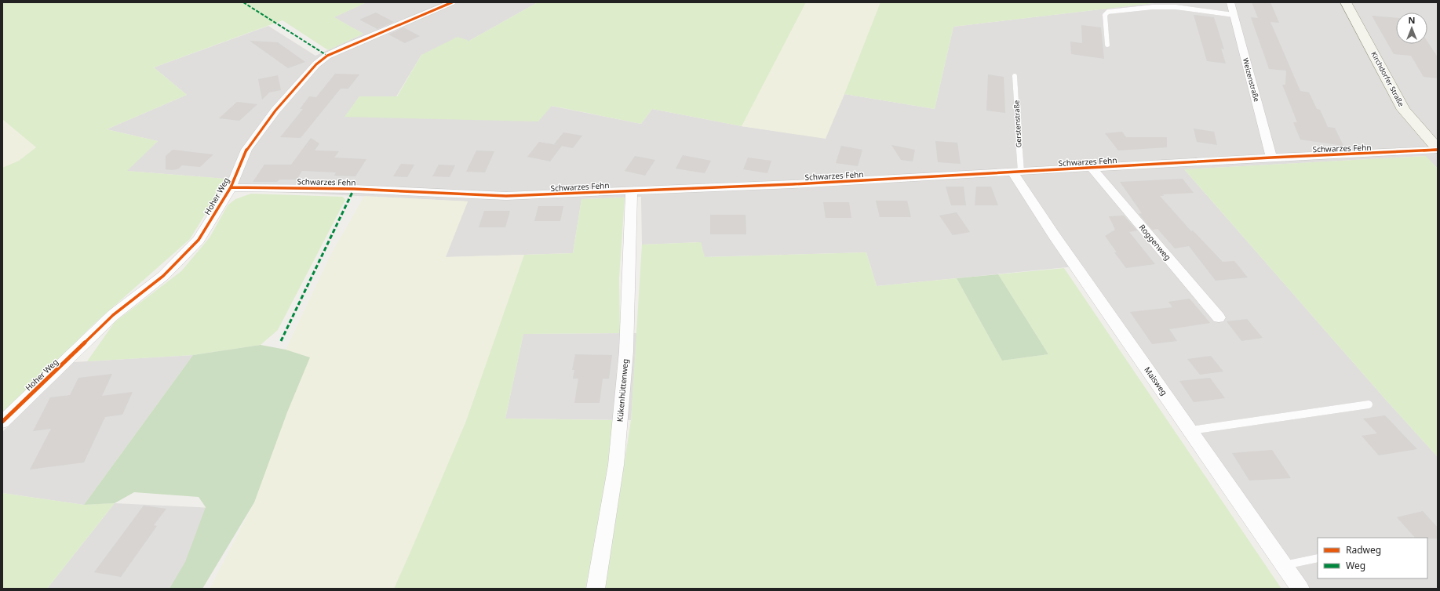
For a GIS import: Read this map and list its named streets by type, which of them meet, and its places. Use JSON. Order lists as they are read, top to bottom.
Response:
{
  "streets": {
    "street": [
      "Kirchdorfer Straße",
      "Weizenstraße",
      "Schwarzes Fehn",
      "Hoher Weg",
      "Roggenweg",
      "Maisweg",
      "Kükenhüttenweg"
    ],
    "lane": ["Gerstenstraße"]
  },
  "crossings": [
    ["Kirchdorfer Straße", "Schwarzes Fehn"],
    ["Weizenstraße", "Schwarzes Fehn"],
    ["Gerstenstraße", "Schwarzes Fehn"],
    ["Gerstenstraße", "Maisweg"],
    ["Schwarzes Fehn", "Hoher Weg"],
    ["Schwarzes Fehn", "Roggenweg"],
    ["Schwarzes Fehn", "Maisweg"],
    ["Schwarzes Fehn", "Kükenhüttenweg"]
  ],
  "legend": ["Radweg", "Weg"],
  "north": "top"
}
